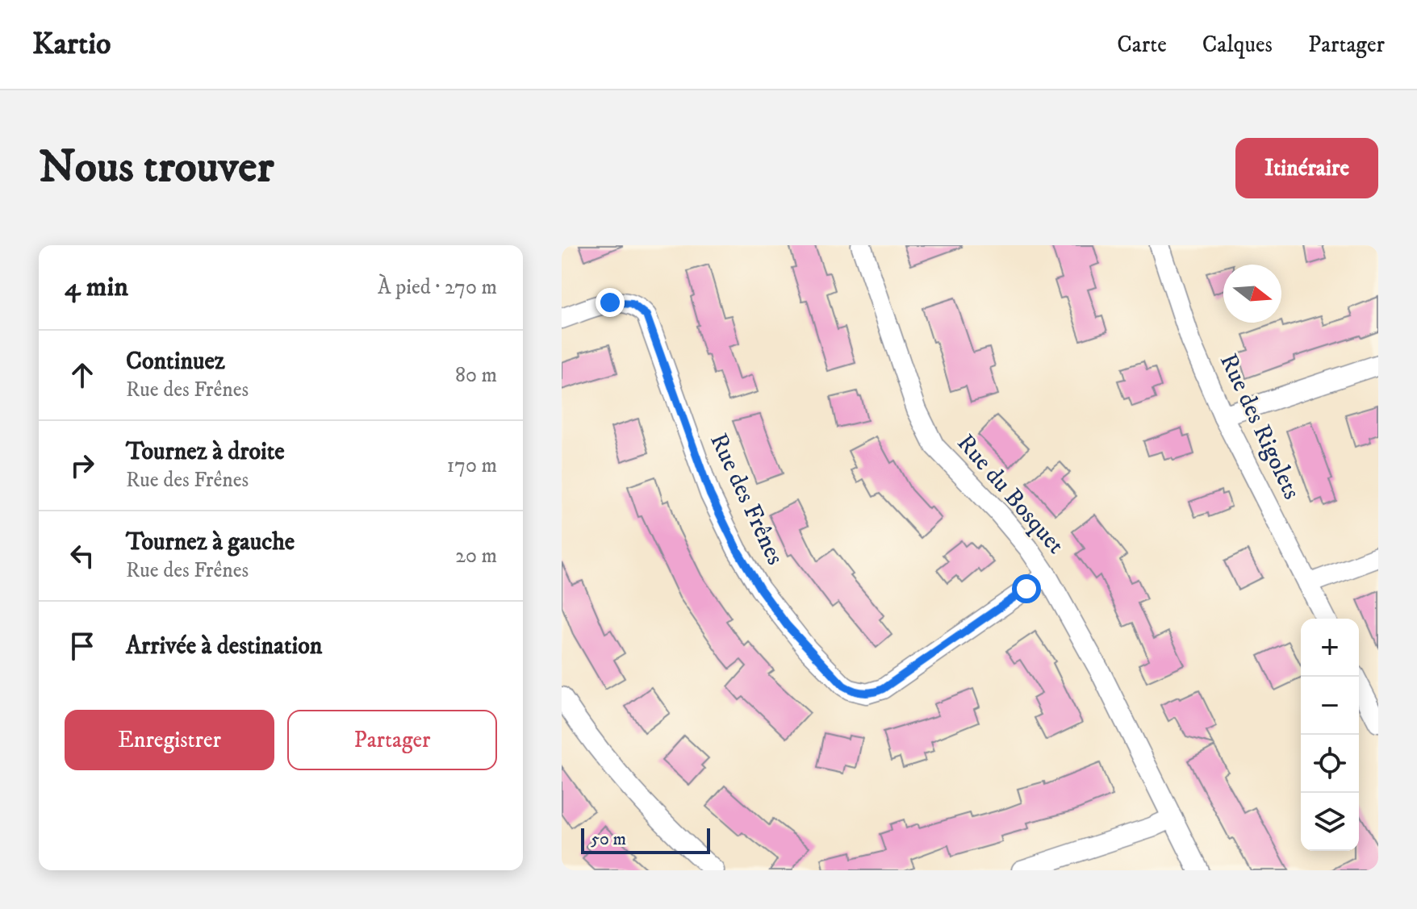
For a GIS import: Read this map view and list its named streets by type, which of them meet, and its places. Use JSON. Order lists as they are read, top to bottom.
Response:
{
  "streets": {
    "street": ["Rue des Rigolets", "Rue du Bosquet", "Rue des Frênes"]
  },
  "crossings": [
    ["Rue du Bosquet", "Rue des Frênes"]
  ],
  "scale_bar": "50 m",
  "north": "right",
  "page": {
    "header": "Kartio",
    "nav": ["Carte", "Calques", "Partager"],
    "buttons": [
      "Itinéraire",
      ["Enregistrer", "Partager"]
    ],
    "title": "Nous trouver",
    "heading": ["4 min", "À pied · 270 m"],
    "list": [
      ["Continuez", "Rue des Frênes", "80 m"],
      ["Tournez à droite", "Rue des Frênes", "170 m"],
      ["Tournez à gauche", "Rue des Frênes", "20 m"],
      "Arrivée à destination"
    ],
    "map_buttons": ["+", "−"],
    "scale": "50 m"
  }
}
